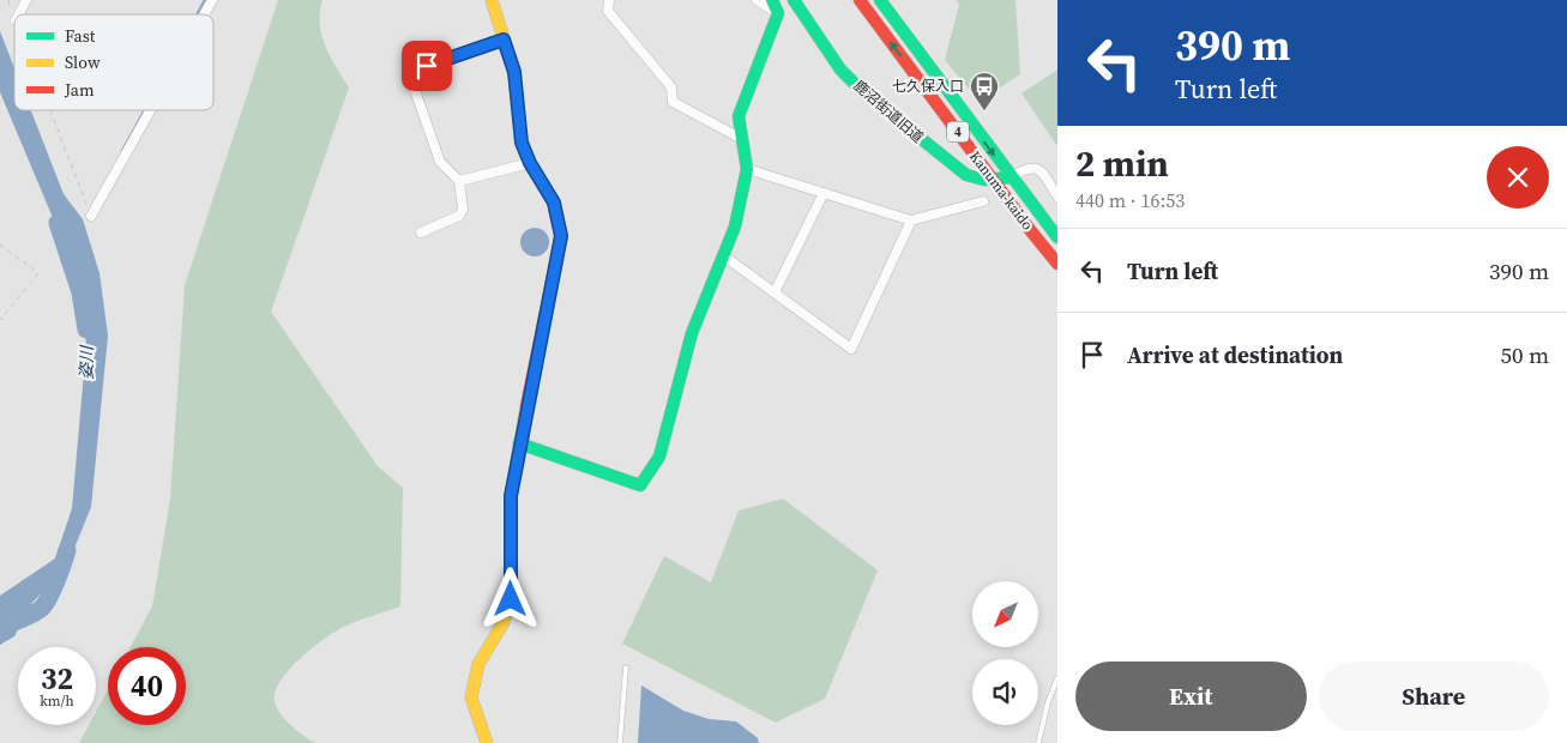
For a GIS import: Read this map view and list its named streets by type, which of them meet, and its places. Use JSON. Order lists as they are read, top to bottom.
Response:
{
  "streets": {
    "street": ["鹿沼街道旧道", "4", "Kanuma-kaido"]
  },
  "crossings": [
    ["鹿沼街道旧道", "Kanuma-kaido"]
  ],
  "water": ["姿川"],
  "places": {
    "bus stop": ["七久保入口"]
  },
  "legend": ["Fast", "Slow", "Jam"],
  "north": "bottom left",
  "page": {
    "turn": ["390 m", "Turn left"],
    "heading": ["2 min", "440 m · 16:53"],
    "list": [
      {
        "name": "Turn left",
        "value": "390 m"
      },
      {
        "name": "Arrive at destination",
        "value": "50 m"
      }
    ],
    "speed": "32 km/h",
    "limit": "40",
    "buttons": ["Exit", "Share"]
  }
}
